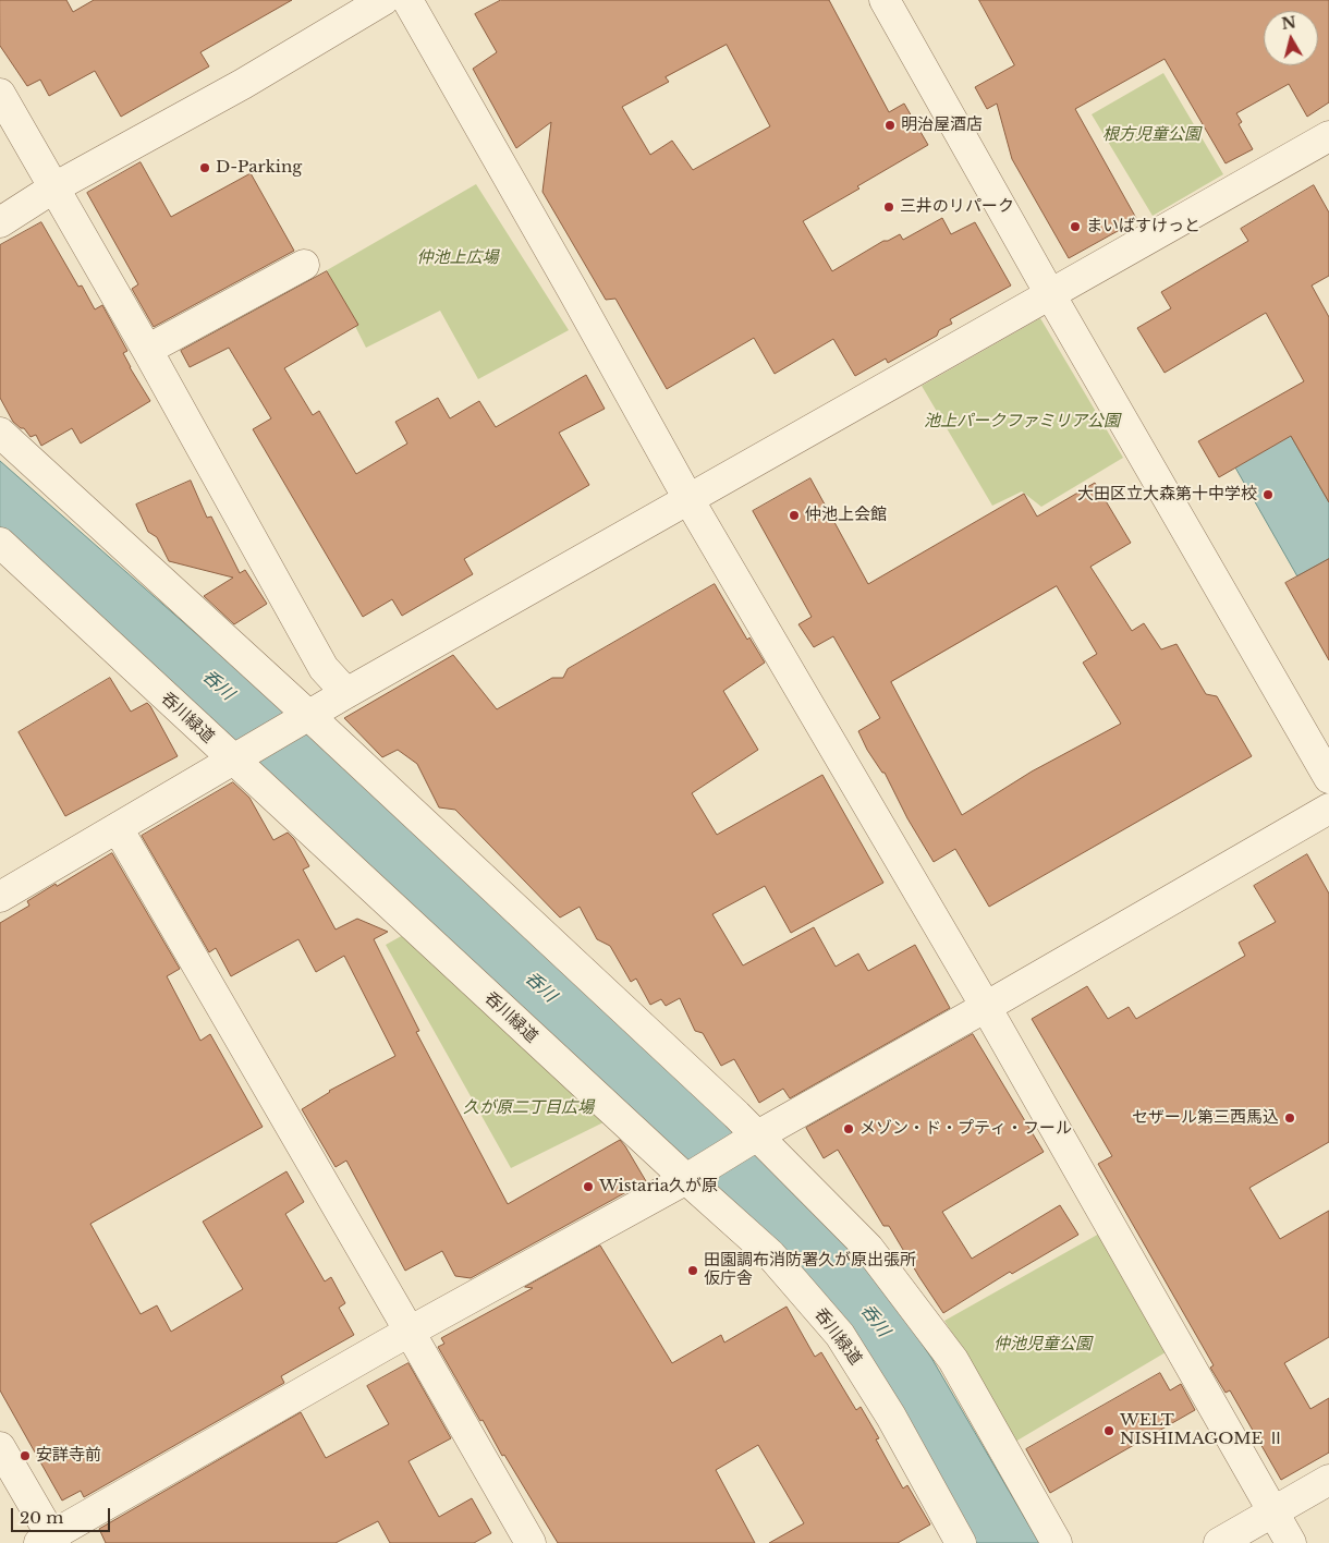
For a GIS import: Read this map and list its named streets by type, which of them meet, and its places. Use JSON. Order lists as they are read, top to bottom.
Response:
{
  "streets": {
    "street": ["呑川緑道"]
  },
  "water": ["呑川"],
  "parks": [
    "根方児童公園",
    "仲池上広場",
    "池上パークファミリア公園",
    "久が原二丁目広場",
    "仲池児童公園"
  ],
  "places": [
    "明治屋酒店",
    "D-Parking",
    "三井のリパーク",
    "まいばすけっと",
    "大田区立大森第十中学校",
    "仲池上会館",
    "セザール第三西馬込",
    "メゾン・ド・プティ・フール",
    "Wistaria久が原",
    "田園調布消防署久が原出張所 仮庁舎",
    "WELT NISHIMAGOME Ⅱ",
    "安詳寺前"
  ],
  "scale_bar": "20 m",
  "north": "top"
}
